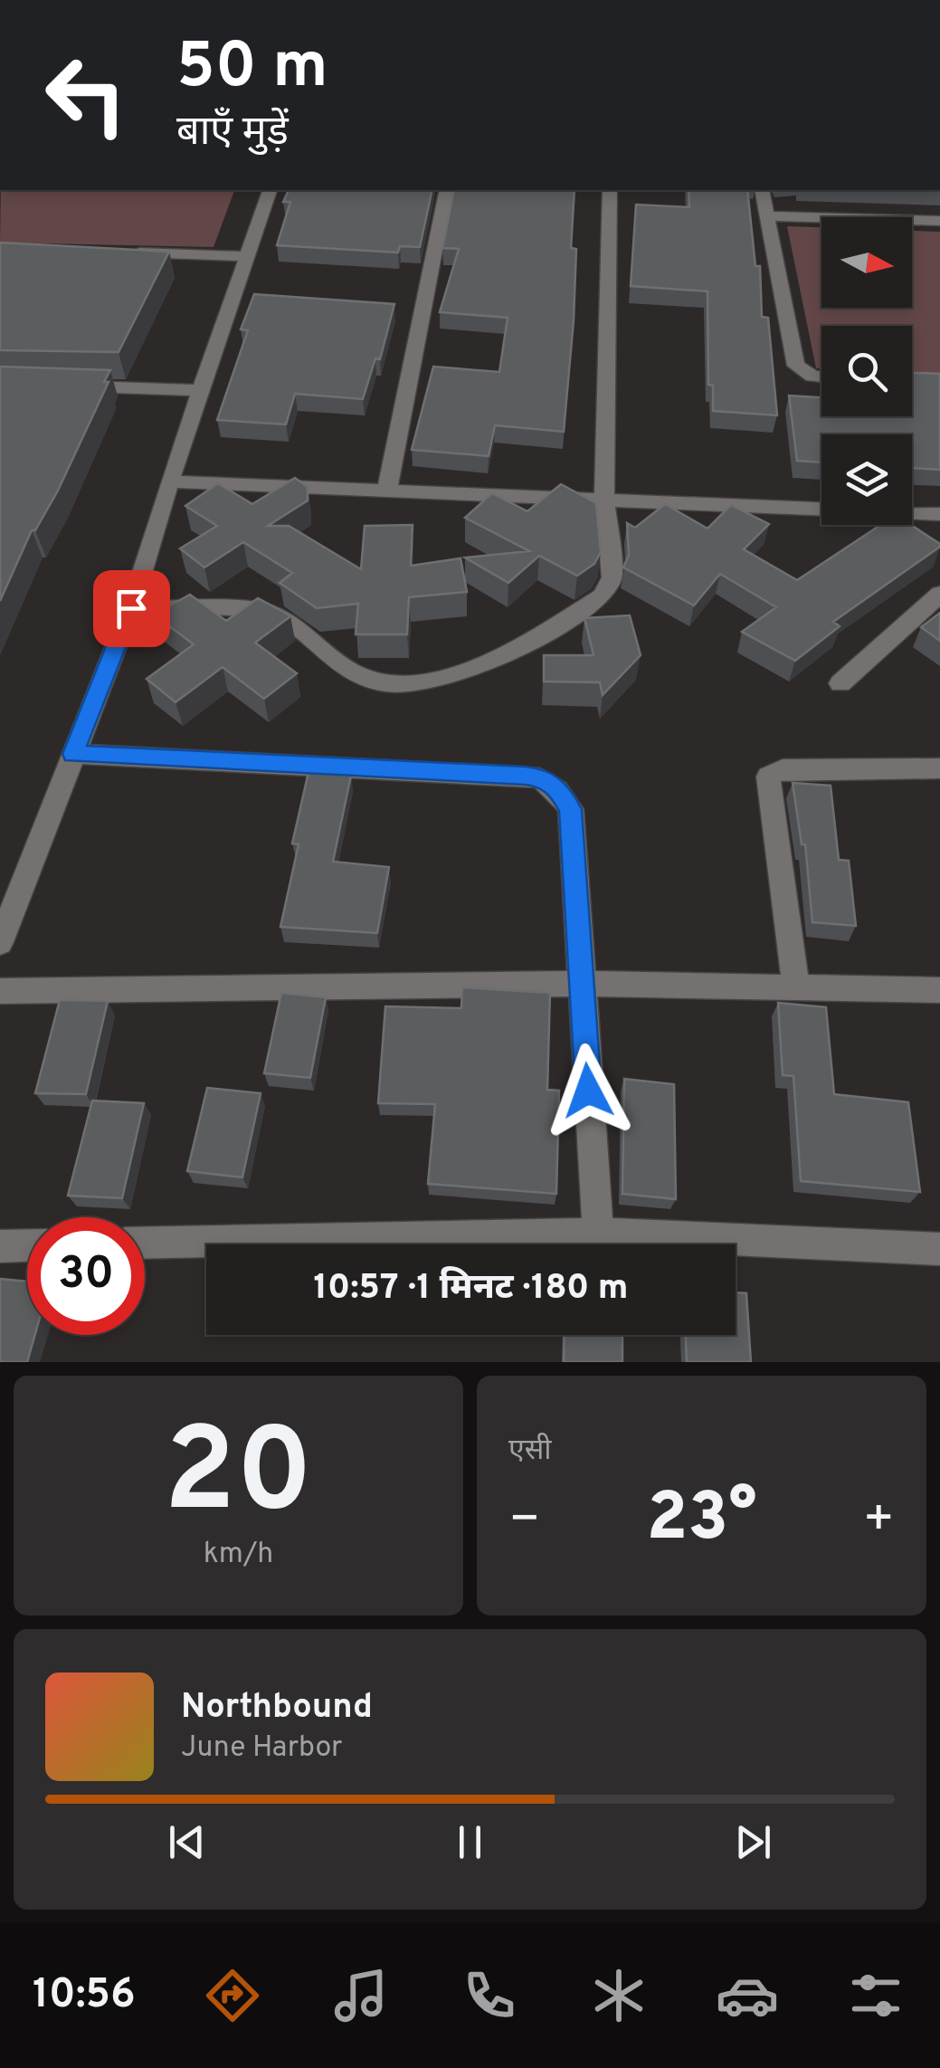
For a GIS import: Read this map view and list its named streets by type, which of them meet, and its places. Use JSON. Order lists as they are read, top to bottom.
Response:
{
  "north": "right",
  "page": {
    "turn": ["50 m", "बाएँ मुड़ें"],
    "limit": "30",
    "trip": "10:57 · 1 मिनट · 180 m",
    "tile": [
      ["20", "km/h"],
      "एसी"
    ],
    "heat": ["−", "23°", "+"],
    "song": ["Northbound", "June Harbor"],
    "tabs": "10:56"
  }
}
